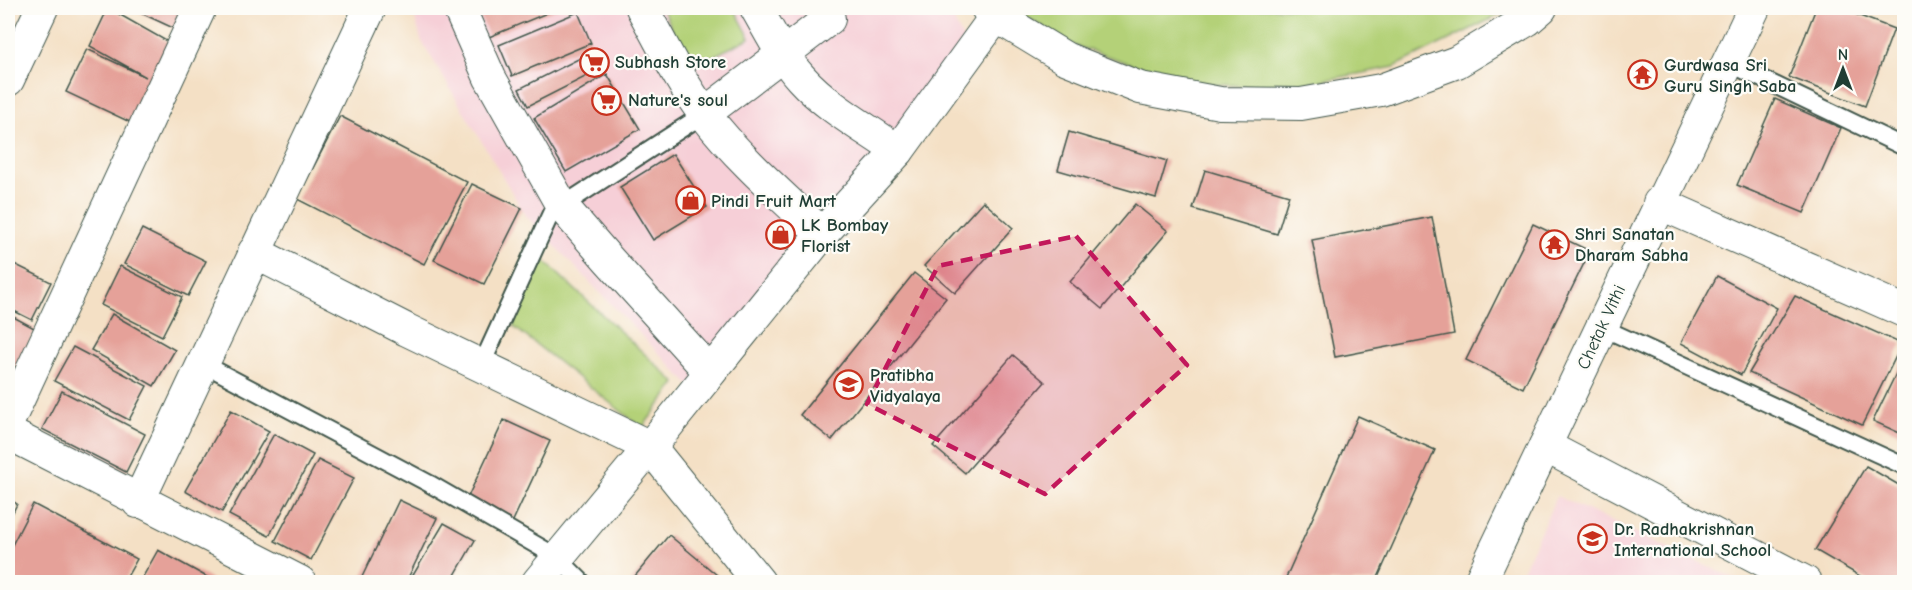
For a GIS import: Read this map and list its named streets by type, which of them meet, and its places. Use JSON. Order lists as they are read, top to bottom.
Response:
{
  "streets": {
    "street": ["Chetak Vithi"]
  },
  "places": {
    "supermarket": ["Subhash Store", "Nature's soul"],
    "temple": ["Gurdwasa Sri Guru Singh Saba", "Shri Sanatan Dharam Sabha"],
    "shop": ["Pindi Fruit Mart", "LK Bombay Florist"],
    "school or university": ["Pratibha Vidyalaya", "Dr. Radhakrishnan International School"]
  },
  "north": "top"
}
